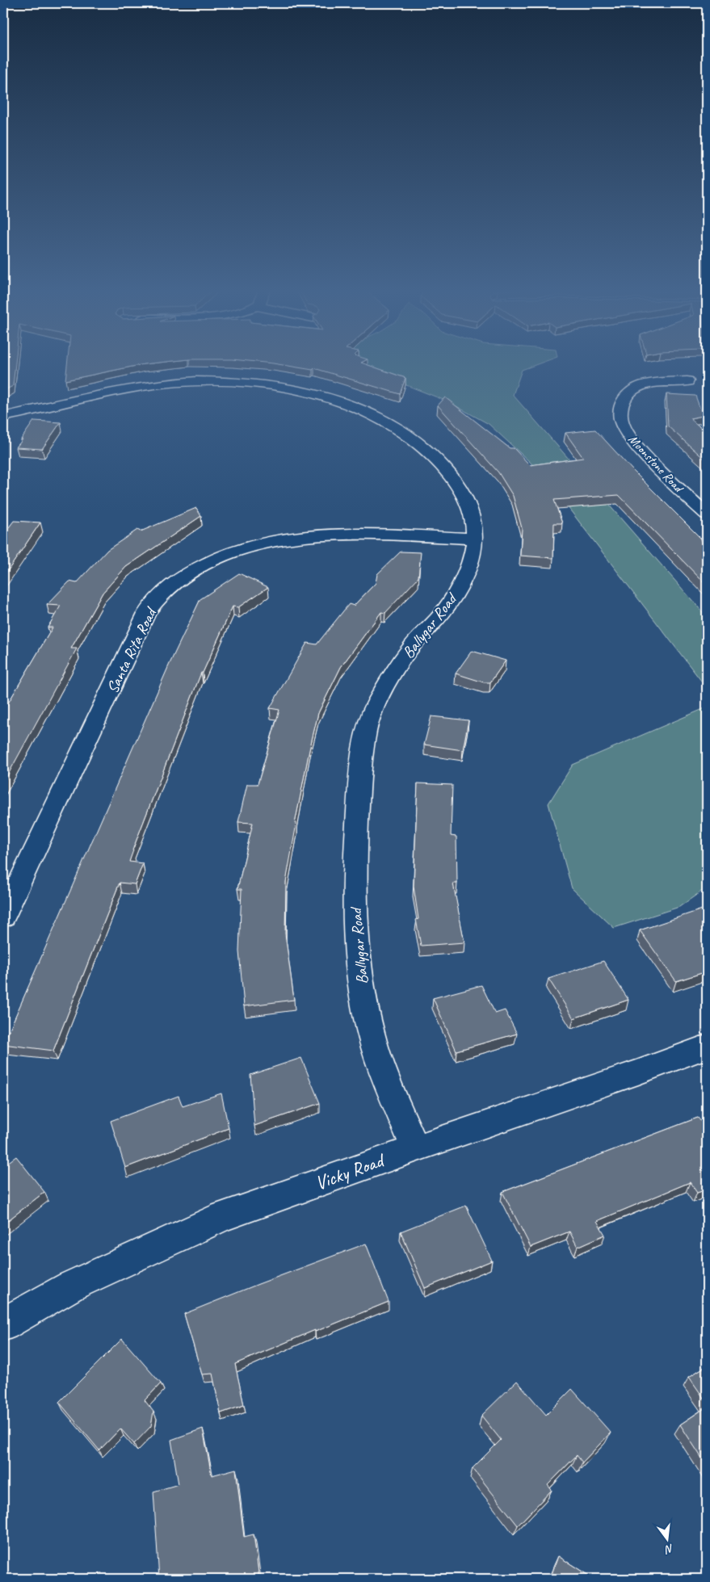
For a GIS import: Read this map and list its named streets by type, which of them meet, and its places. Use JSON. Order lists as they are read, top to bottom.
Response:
{
  "streets": {
    "street": [
      "Moonstone Road",
      "Ballygar Road",
      "Santa Rita Road",
      "Vicky Road"
    ]
  },
  "crossings": [
    ["Ballygar Road", "Santa Rita Road"],
    ["Ballygar Road", "Vicky Road"]
  ],
  "north": "bottom"
}
